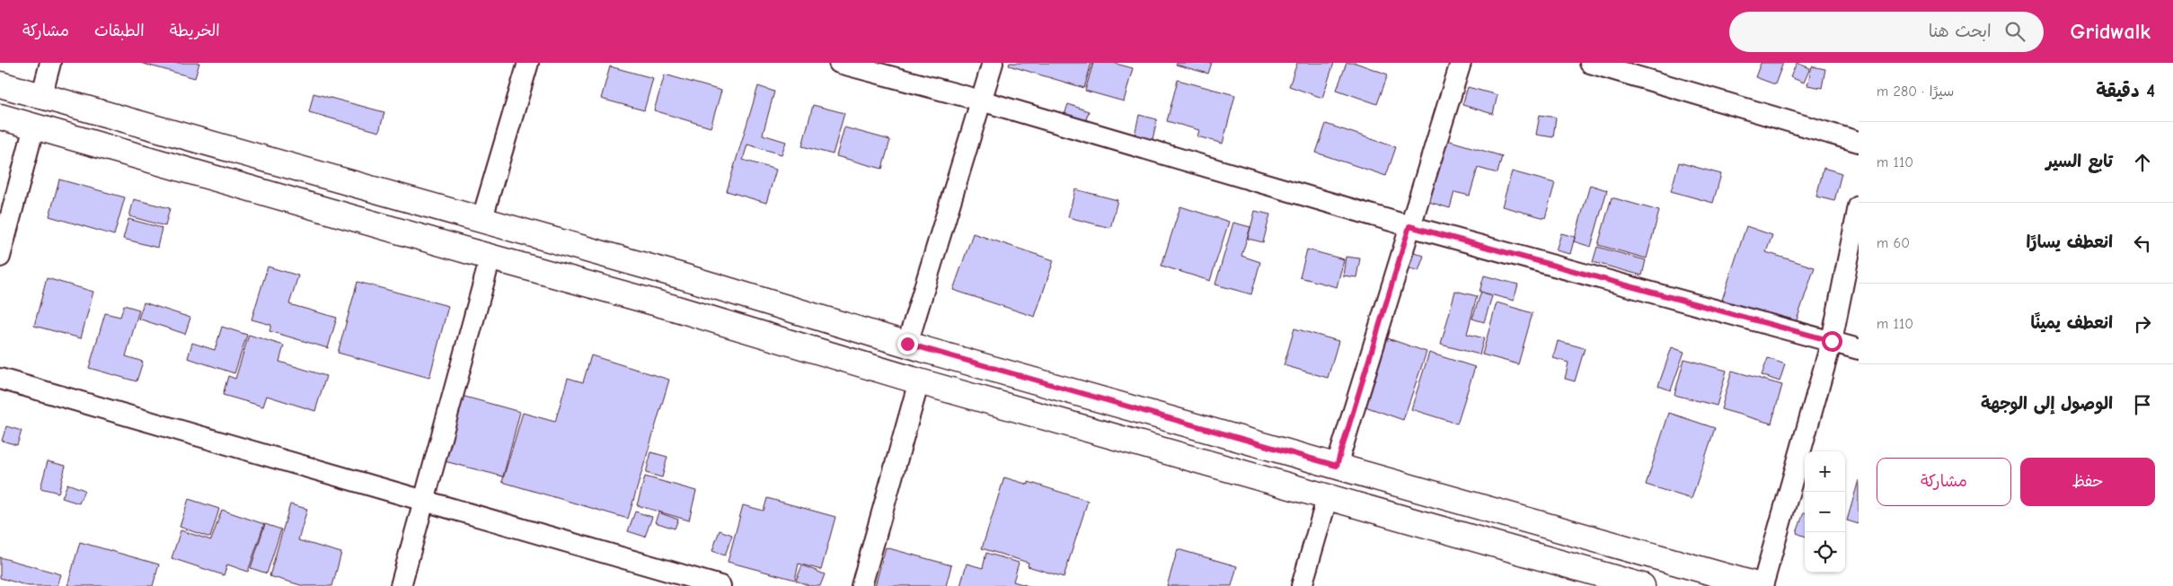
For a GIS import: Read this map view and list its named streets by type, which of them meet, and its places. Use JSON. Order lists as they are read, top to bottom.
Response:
{
  "page": {
    "header": "Gridwalk",
    "search": "ابحث هنا",
    "nav": ["الخريطة", "الطبقات", "مشاركة"],
    "heading": ["4 دقيقة", "سيرًا · 280 m"],
    "list": [
      ["تابع السير", "110 m"],
      ["انعطف يسارًا", "60 m"],
      ["انعطف يمينًا", "110 m"],
      "الوصول إلى الوجهة"
    ],
    "buttons": ["حفظ", "مشاركة"],
    "map_buttons": ["+", "−"]
  }
}
